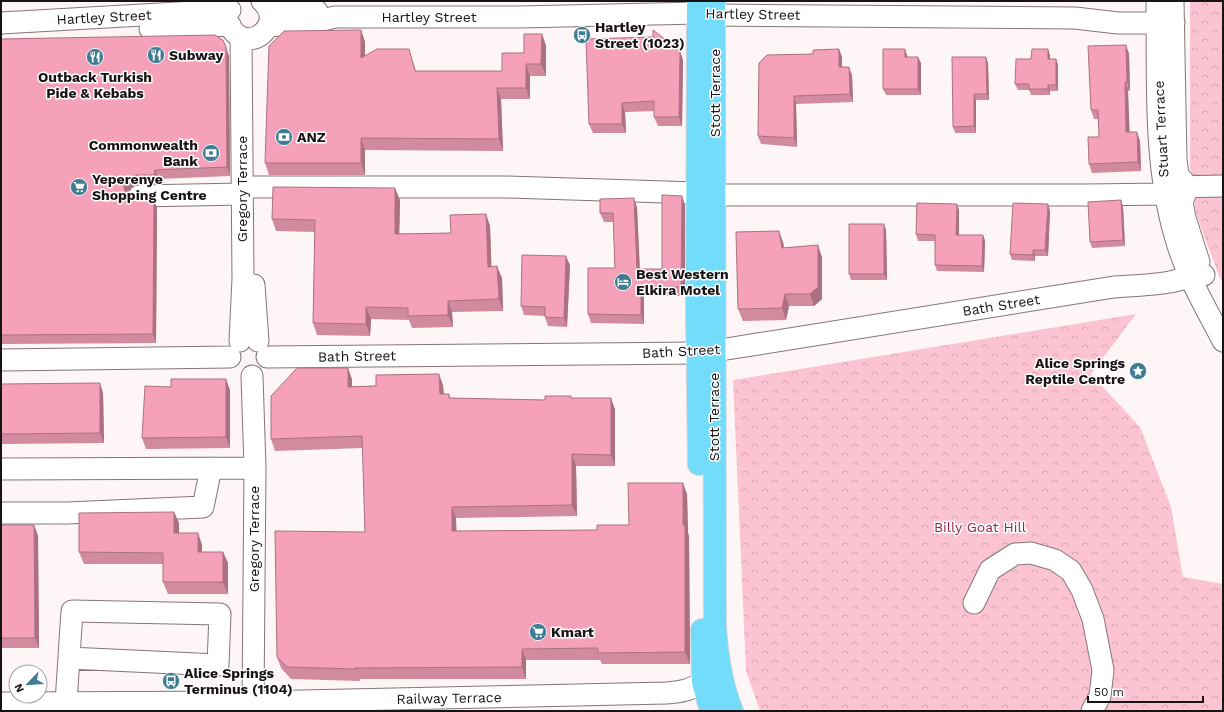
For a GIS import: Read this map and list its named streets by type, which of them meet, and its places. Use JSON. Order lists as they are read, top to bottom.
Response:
{
  "streets": {
    "main road": ["Stott Terrace"],
    "street": [
      "Hartley Street",
      "Stuart Terrace",
      "Gregory Terrace",
      "Bath Street",
      "Railway Terrace"
    ]
  },
  "crossings": [
    ["Hartley Street", "Stott Terrace"],
    ["Hartley Street", "Stuart Terrace"],
    ["Hartley Street", "Gregory Terrace"],
    ["Stott Terrace", "Bath Street"],
    ["Stott Terrace", "Railway Terrace"],
    ["Stuart Terrace", "Bath Street"],
    ["Gregory Terrace", "Bath Street"],
    ["Gregory Terrace", "Railway Terrace"]
  ],
  "parks": ["Billy Goat Hill"],
  "places": {
    "bus stop": ["Hartley Street (1023)", "Alice Springs Terminus (1104)"],
    "restaurant": ["Subway", "Outback Turkish Pide & Kebabs"],
    "bank": ["ANZ", "Commonwealth Bank"],
    "supermarket": ["Yeperenye Shopping Centre", "Kmart"],
    "hotel": ["Best Western Elkira Motel"],
    "place": ["Alice Springs Reptile Centre"]
  },
  "scale_bar": "50 m",
  "north": "bottom left"
}
